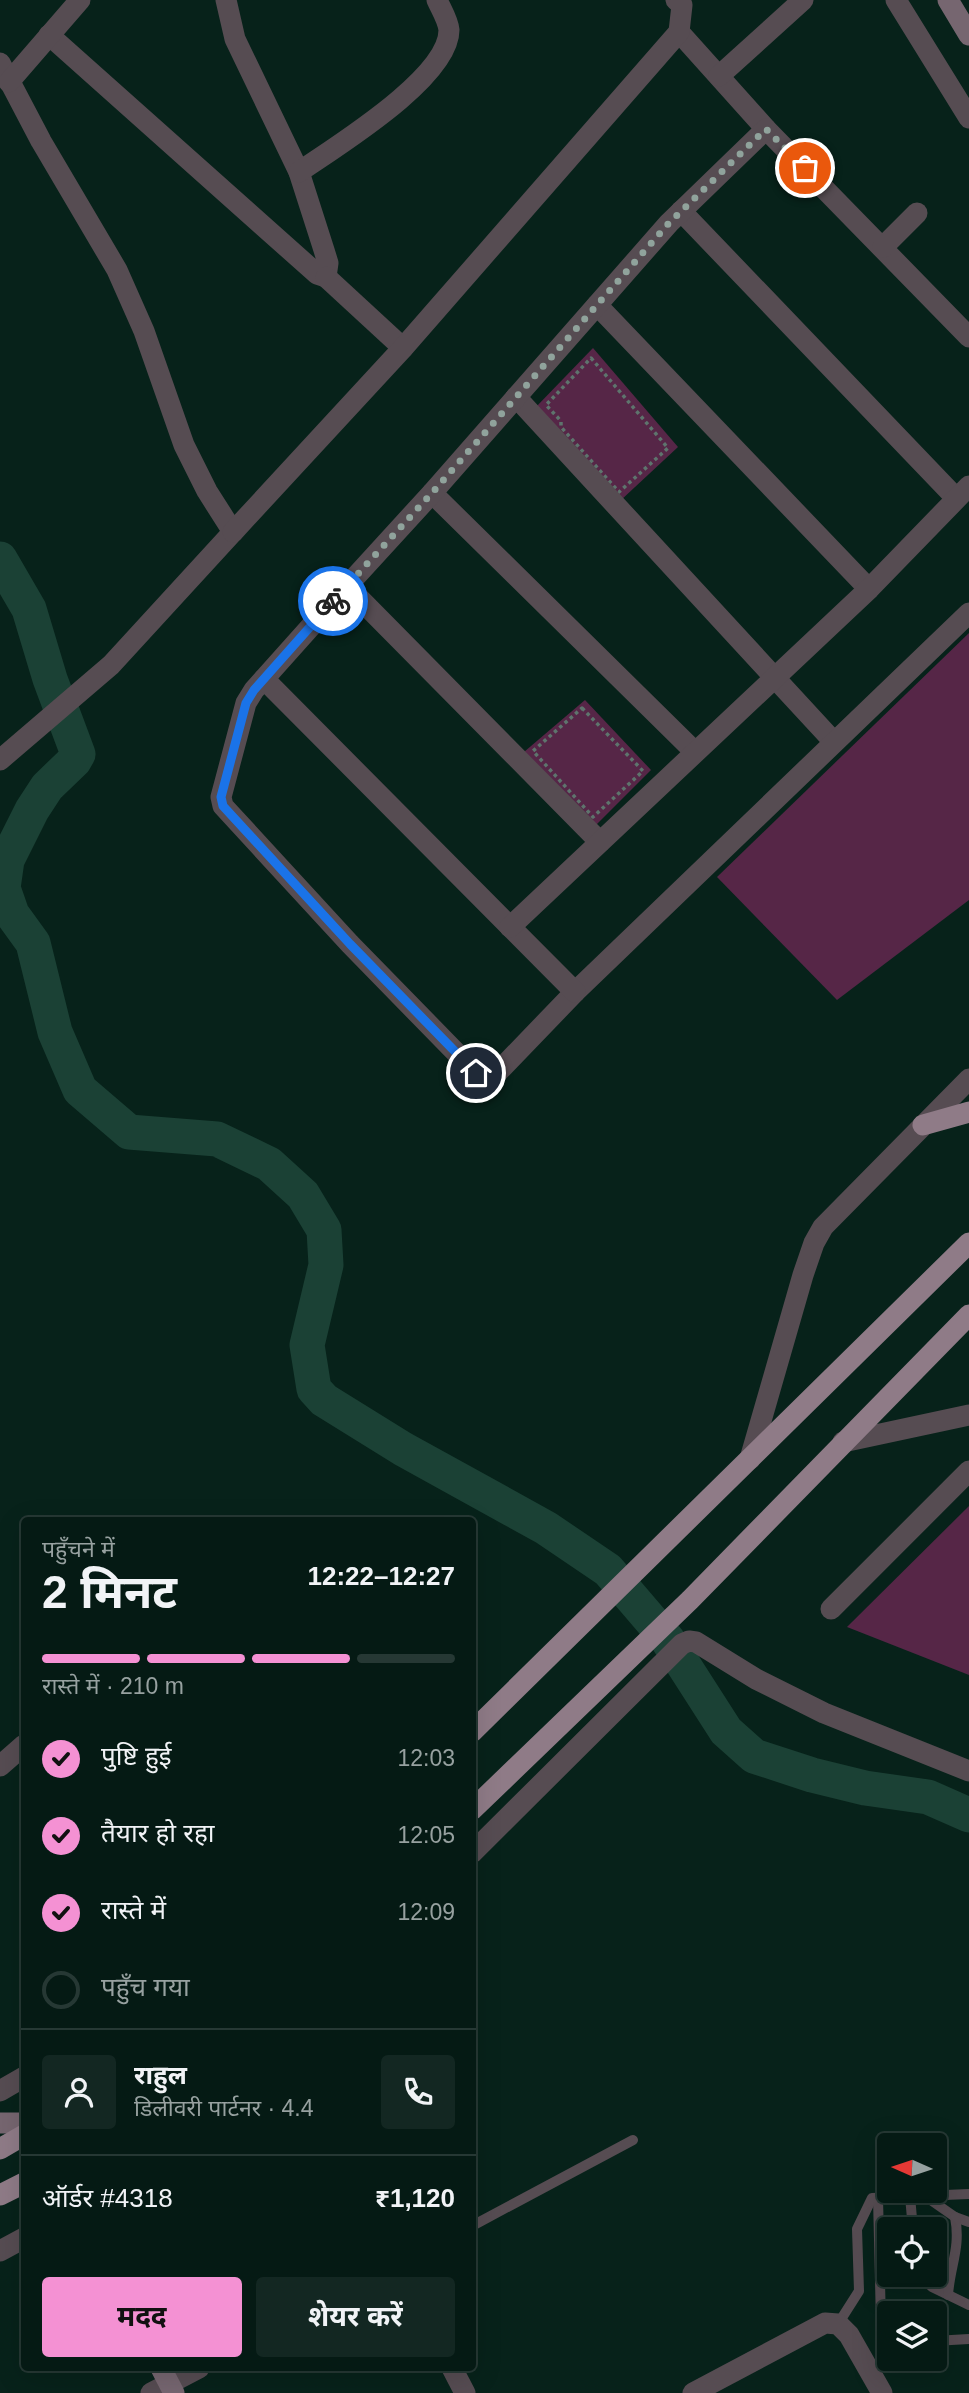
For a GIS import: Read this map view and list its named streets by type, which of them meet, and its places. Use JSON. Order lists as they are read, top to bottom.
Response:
{
  "north": "left",
  "page": {
    "heading": ["2 मिनट", "पहुँचने में", "12:22–12:27"],
    "panel": [
      "राहुल",
      "डिलीवरी पार्टनर · 4.4",
      "ऑर्डर #4318",
      "₹1,120"
    ],
    "bar": "रास्ते में · 210 m",
    "list": [
      ["पुष्टि हुई", "12:03"],
      ["तैयार हो रहा", "12:05"],
      ["रास्ते में", "12:09"],
      "पहुँच गया"
    ],
    "buttons": ["मदद", "शेयर करें"]
  }
}
